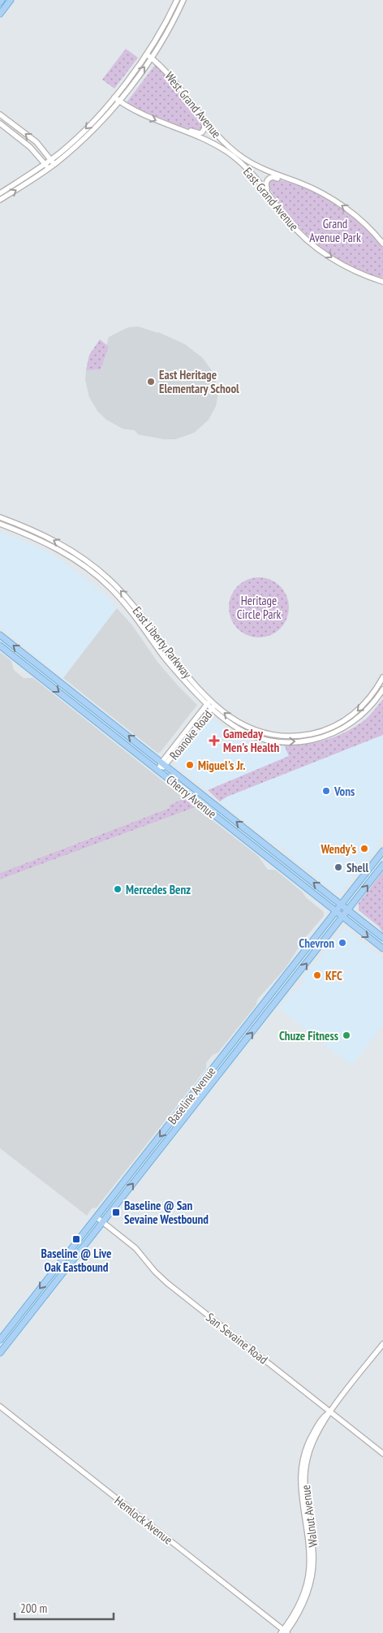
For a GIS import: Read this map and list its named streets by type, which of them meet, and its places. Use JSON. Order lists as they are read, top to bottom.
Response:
{
  "streets": {
    "main road": ["Cherry Avenue", "Baseline Avenue"],
    "street": [
      "West Grand Avenue",
      "East Grand Avenue",
      "East Liberty Parkway",
      "Roanoke Road",
      "San Sevaine Road",
      "Walnut Avenue",
      "Hemlock Avenue"
    ]
  },
  "crossings": [
    ["East Liberty Parkway", "Roanoke Road"],
    ["Roanoke Road", "Cherry Avenue"],
    ["Cherry Avenue", "Baseline Avenue"],
    ["Baseline Avenue", "San Sevaine Road"],
    ["San Sevaine Road", "Walnut Avenue"],
    ["Walnut Avenue", "Hemlock Avenue"]
  ],
  "one_way": ["West Grand Avenue", "East Grand Avenue"],
  "parks": ["Grand Avenue Park", "Heritage Circle Park"],
  "places": {
    "other": [
      "East Heritage Elementary School",
      "Miguel's Jr.",
      "Vons",
      "Wendy's",
      "Shell",
      "Mercedes Benz",
      "Chevron",
      "KFC",
      "Chuze Fitness"
    ],
    "health": ["Gameday Men's Health"],
    "transit": ["Baseline @ San Sevaine Westbound", "Baseline @ Live Oak Eastbound"]
  },
  "scale_bar": "200 m"
}
